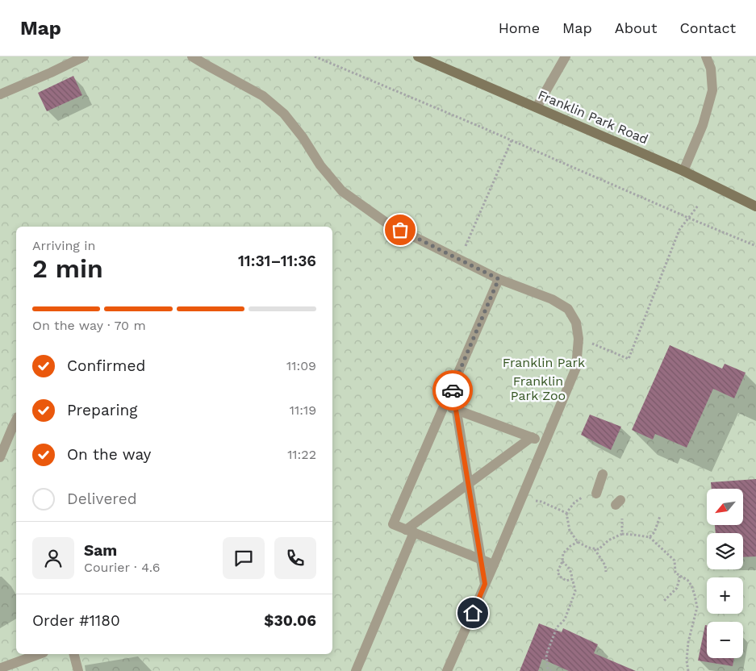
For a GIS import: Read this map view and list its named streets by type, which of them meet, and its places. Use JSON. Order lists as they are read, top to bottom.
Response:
{
  "streets": {
    "main road": ["Franklin Park Road"]
  },
  "parks": ["Franklin Park", "Franklin Park Zoo"],
  "north": "bottom left",
  "page": {
    "header": "Map",
    "nav": [
      "Home",
      "Map",
      "About",
      "Contact"
    ],
    "heading": ["2 min", "Arriving in", "11:31–11:36"],
    "panel": [
      "Sam",
      "Courier · 4.6",
      "Order #1180",
      "$30.06"
    ],
    "bar": "On the way · 70 m",
    "list": [
      ["Confirmed", "11:09"],
      ["Preparing", "11:19"],
      ["On the way", "11:22"],
      "Delivered"
    ],
    "map_buttons": ["+", "−"]
  }
}
